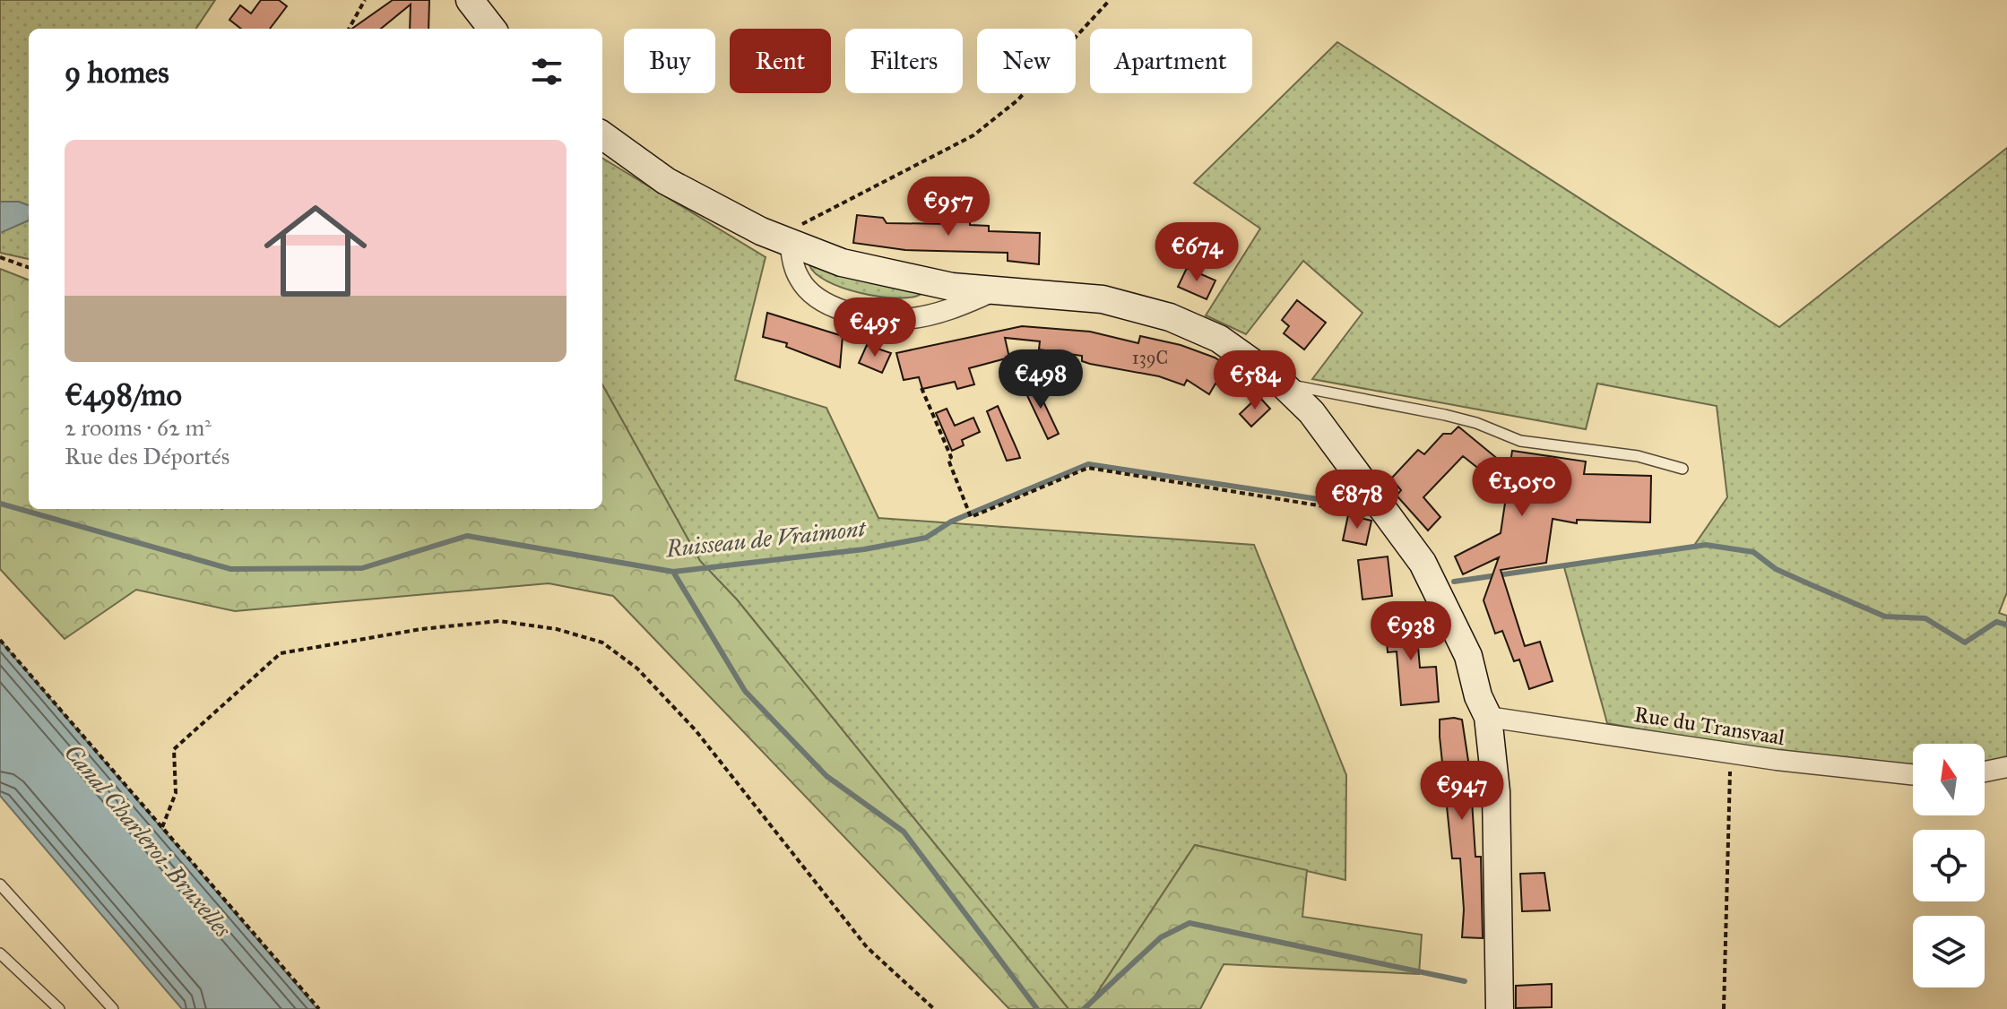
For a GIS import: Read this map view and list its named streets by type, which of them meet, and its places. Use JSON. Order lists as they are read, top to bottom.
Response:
{
  "streets": {
    "street": ["Rue du Transvaal"]
  },
  "water": ["Ruisseau de Vraimont", "Canal Charleroi-Bruxelles"],
  "house_numbers": ["139C"],
  "north": "top",
  "page": {
    "chip": [
      "Buy",
      "Rent",
      "Filters",
      "New",
      "Apartment"
    ],
    "heading": "9 homes",
    "list": [
      {
        "name": "€498/mo",
        "note": "2 rooms · 62 m² · Rue des Déportés"
      }
    ],
    "price": [
      "€957",
      "€674",
      "€495",
      "€498",
      "€584",
      "€1,050",
      "€878",
      "€938",
      "€947"
    ]
  }
}
